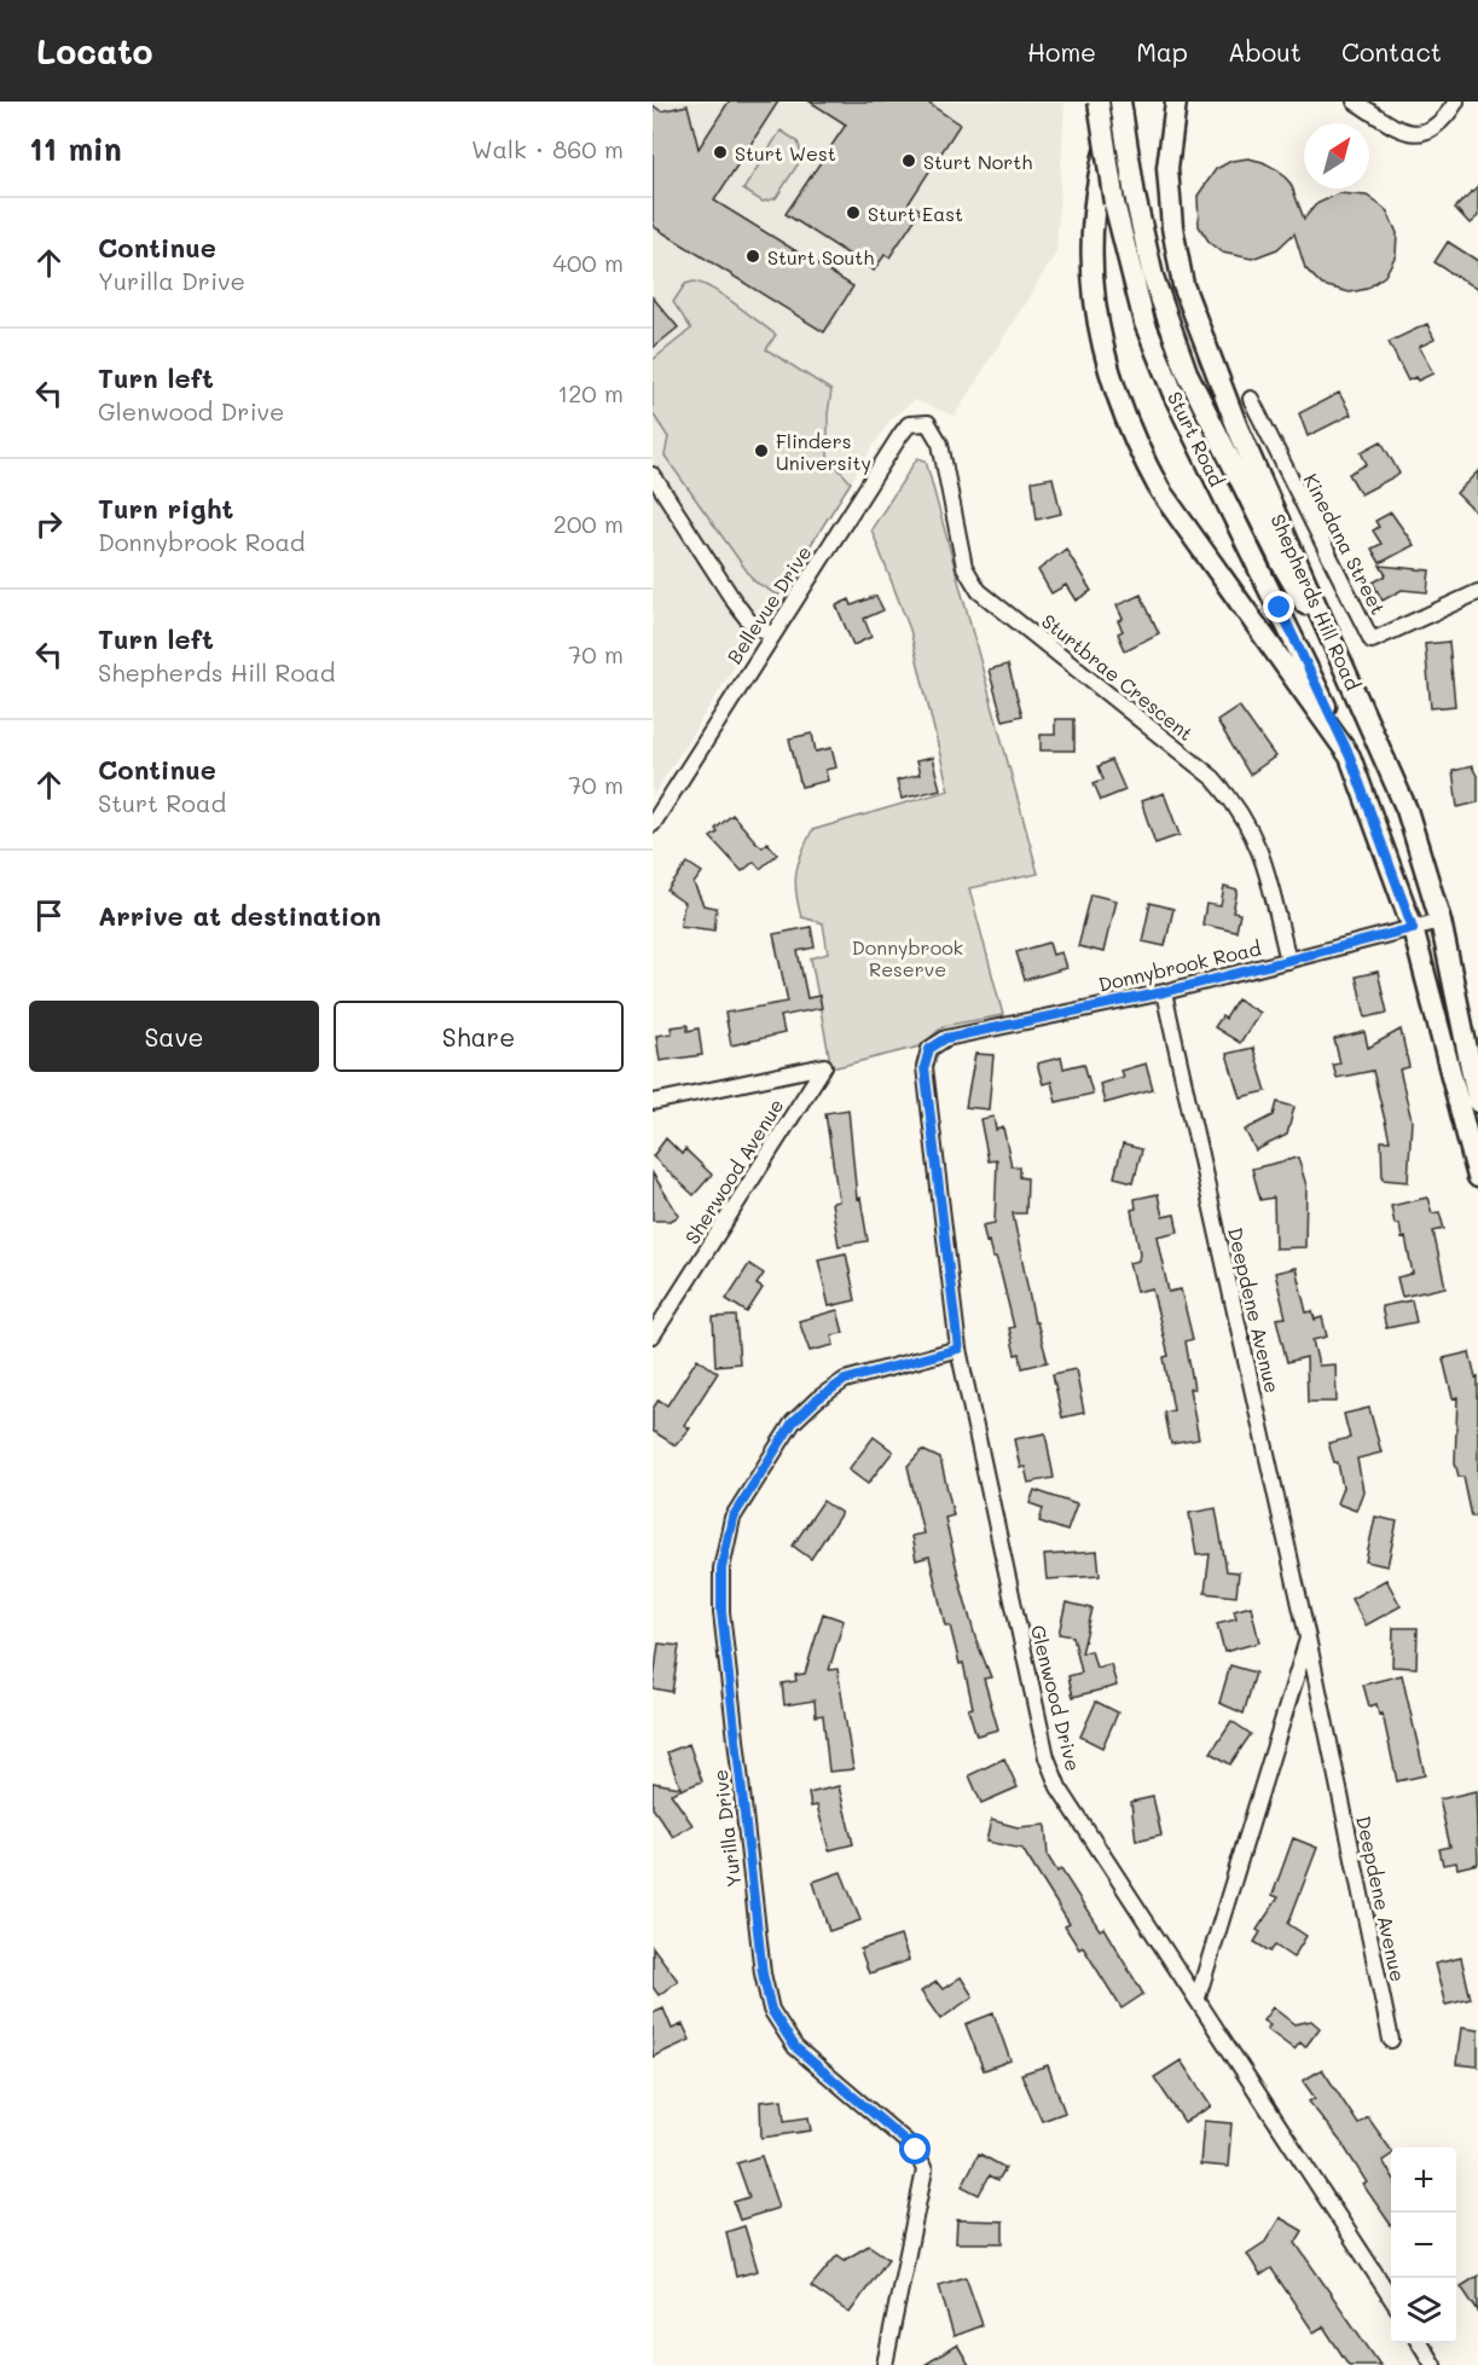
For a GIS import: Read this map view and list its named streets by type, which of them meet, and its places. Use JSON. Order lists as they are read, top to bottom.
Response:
{
  "streets": {
    "main road": ["Sturt Road", "Shepherds Hill Road"],
    "street": [
      "Kinedana Street",
      "Bellevue Drive",
      "Sturtbrae Crescent",
      "Donnybrook Road",
      "Sherwood Avenue",
      "Deepdene Avenue",
      "Glenwood Drive",
      "Yurilla Drive"
    ]
  },
  "crossings": [
    ["Sturt Road", "Shepherds Hill Road"],
    ["Shepherds Hill Road", "Donnybrook Road"],
    ["Bellevue Drive", "Sturtbrae Crescent"],
    ["Sturtbrae Crescent", "Donnybrook Road"],
    ["Donnybrook Road", "Deepdene Avenue"],
    ["Donnybrook Road", "Glenwood Drive"],
    ["Deepdene Avenue", "Glenwood Drive"],
    ["Glenwood Drive", "Yurilla Drive"]
  ],
  "parks": ["Donnybrook Reserve"],
  "places": [
    "Sturt West",
    "Sturt North",
    "Sturt East",
    "Sturt South",
    "Flinders University"
  ],
  "north": "top right",
  "page": {
    "header": "Locato",
    "nav": [
      "Home",
      "Map",
      "About",
      "Contact"
    ],
    "heading": ["11 min", "Walk · 860 m"],
    "list": [
      ["Continue", "Yurilla Drive", "400 m"],
      ["Turn left", "Glenwood Drive", "120 m"],
      ["Turn right", "Donnybrook Road", "200 m"],
      ["Turn left", "Shepherds Hill Road", "70 m"],
      ["Continue", "Sturt Road", "70 m"],
      "Arrive at destination"
    ],
    "buttons": ["Save", "Share"],
    "map_buttons": ["+", "−"]
  }
}
